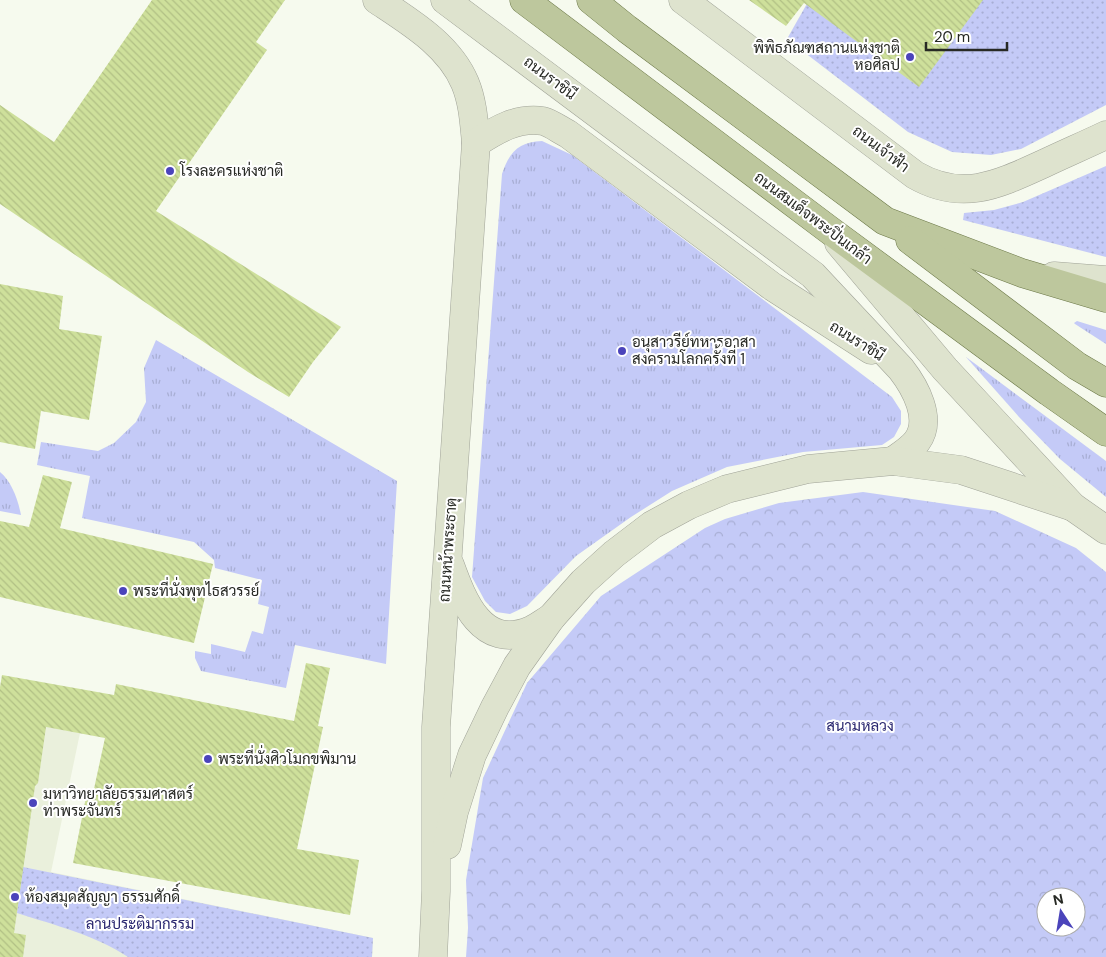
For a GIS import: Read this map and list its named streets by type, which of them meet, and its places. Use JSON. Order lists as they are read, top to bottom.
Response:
{
  "streets": {
    "main road": ["ถนนสมเด็จพระปิ่นเกล้า"],
    "street": ["ถนนราชินี", "ถนนเจ้าฟ้า", "ถนนหน้าพระธาตุ"]
  },
  "crossings": [
    ["ถนนราชินี", "ถนนหน้าพระธาตุ"]
  ],
  "parks": ["สนามหลวง", "ลานประติมากรรม"],
  "places": [
    "พิพิธภัณฑสถานแห่งชาติ หอศิลป",
    "โรงละครแห่งชาติ",
    "อนุสาวรีย์ทหารอาสา สงครามโลกครั้งที่ 1",
    "พระที่นั่งพุทไธสวรรย์",
    "พระที่นั่งศิวโมกขพิมาน",
    "มหาวิทยาลัยธรรมศาสตร์ ท่าพระจันทร์",
    "ห้องสมุดสัญญา ธรรมศักดิ์"
  ],
  "scale_bar": "20 m",
  "north": "top"
}
